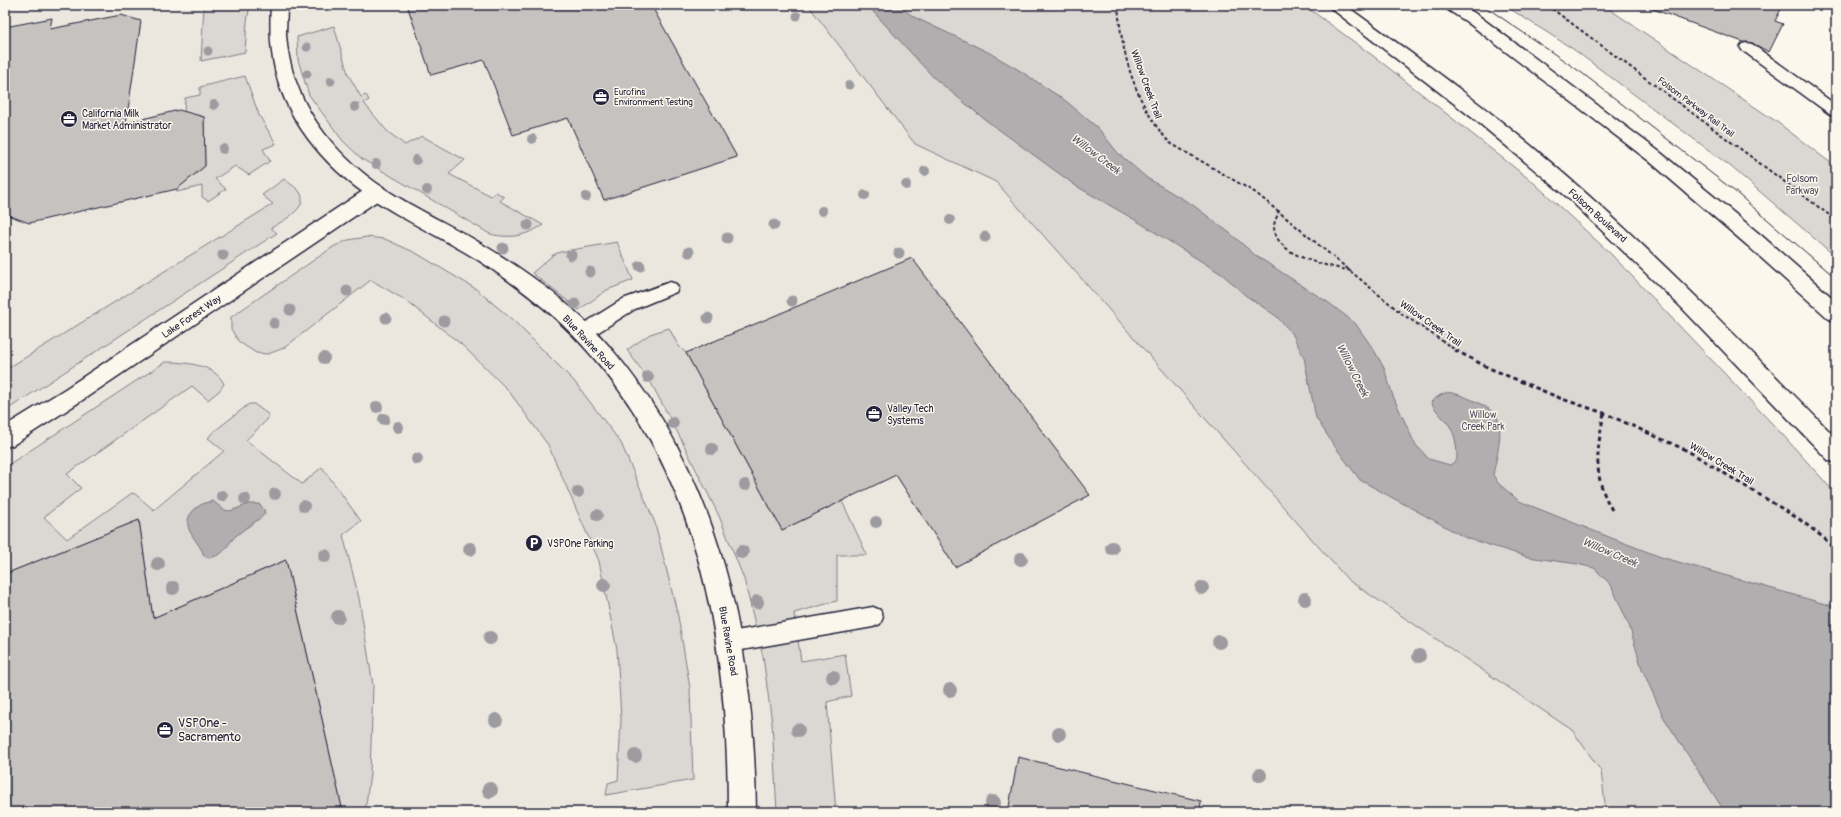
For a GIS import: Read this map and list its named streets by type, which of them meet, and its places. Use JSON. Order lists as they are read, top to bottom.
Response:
{
  "streets": {
    "street": ["Folsom Boulevard", "Lake Forest Way", "Blue Ravine Road"],
    "path": ["Willow Creek Trail", "Folsom Parkway Rail Trail"]
  },
  "crossings": [
    ["Lake Forest Way", "Blue Ravine Road"]
  ],
  "water": ["Willow Creek"],
  "parks": ["Folsom Parkway", "Willow Creek Park"],
  "places": {
    "office": [
      "Eurofins Environment Testing",
      "California Milk Market Administrator",
      "Valley Tech Systems",
      "VSPOne - Sacramento"
    ],
    "parking": ["VSPOne Parking"]
  }
}
